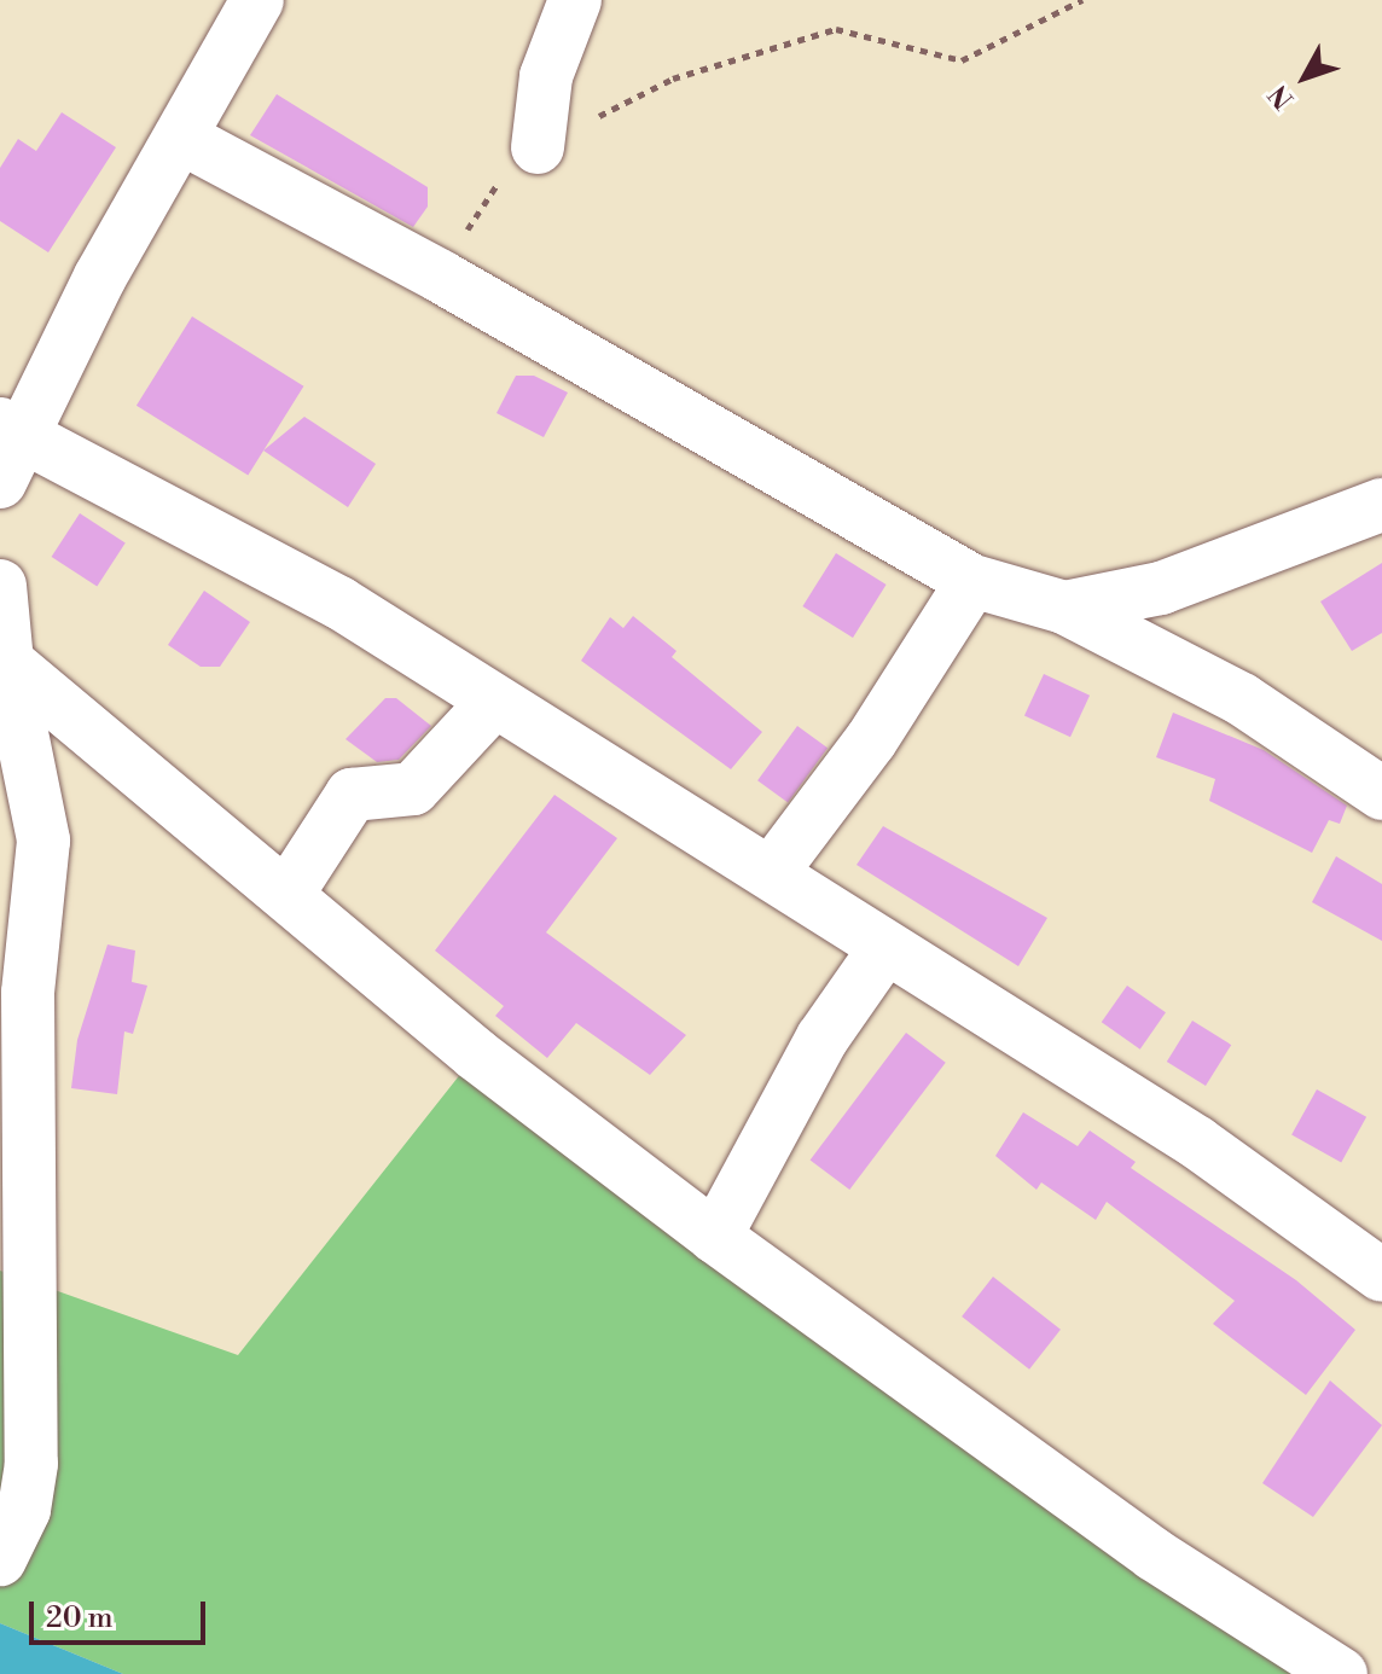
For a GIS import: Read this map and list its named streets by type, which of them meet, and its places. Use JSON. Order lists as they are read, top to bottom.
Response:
{
  "scale_bar": "20 m",
  "north": "bottom left"
}
